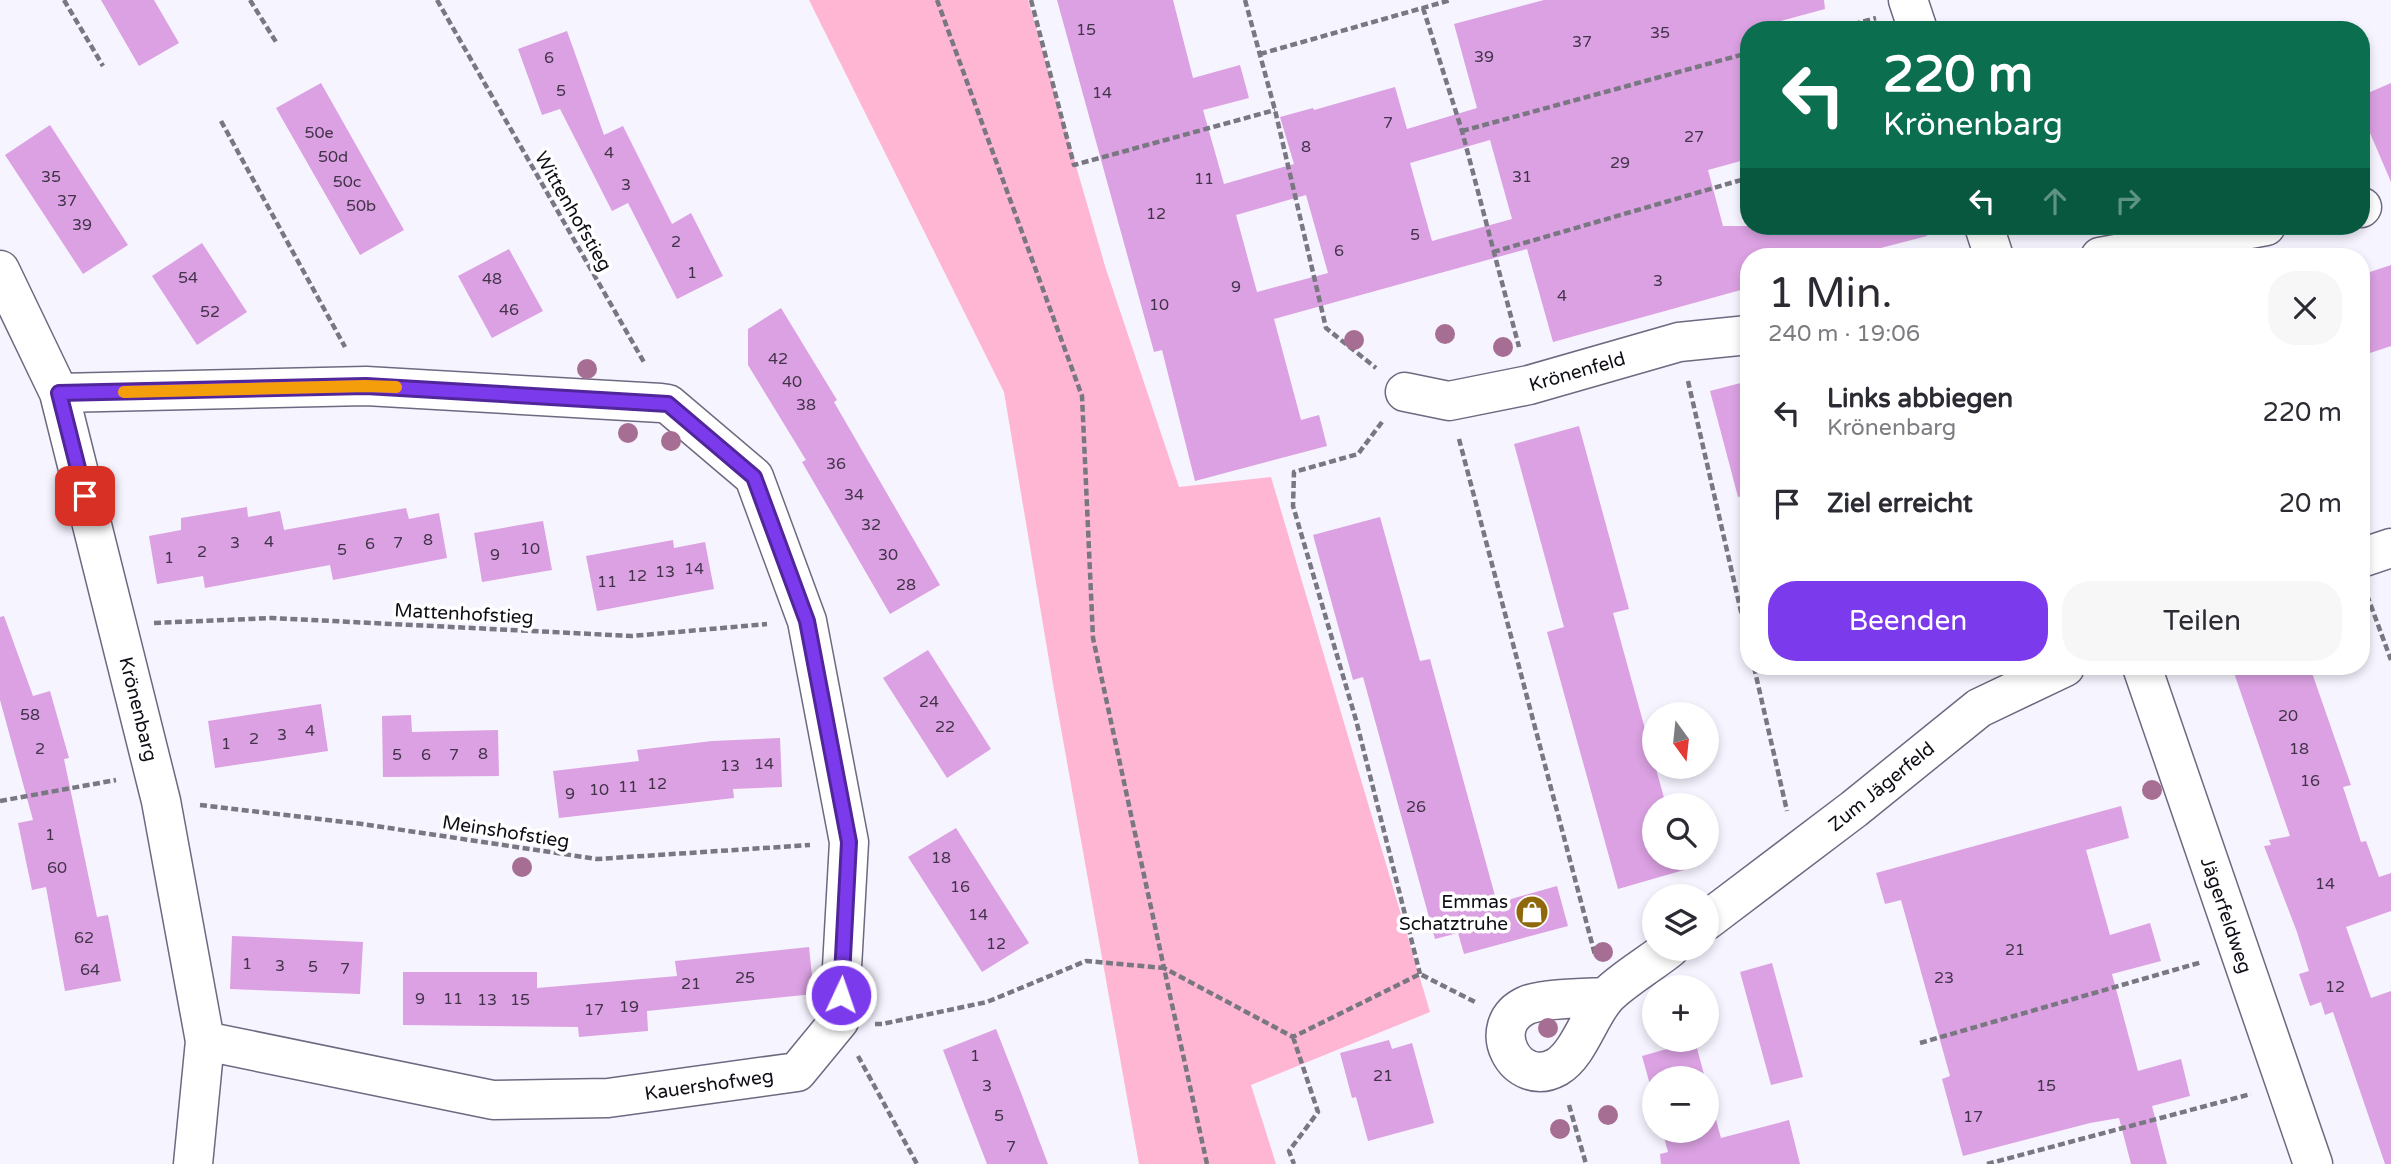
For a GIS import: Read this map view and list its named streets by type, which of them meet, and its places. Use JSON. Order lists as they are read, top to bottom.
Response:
{
  "streets": {
    "street": [
      "Krönenfeld",
      "Krönenbarg",
      "Zum Jägerfeld",
      "Jägerfeldweg",
      "Kauershofweg"
    ],
    "path": ["Wittenhofstieg", "Mattenhofstieg", "Meinshofstieg"]
  },
  "crossings": [
    ["Mattenhofstieg", "Krönenbarg"],
    ["Krönenbarg", "Meinshofstieg"],
    ["Krönenbarg", "Kauershofweg"]
  ],
  "places": {
    "shop": ["Emmas Schatztruhe"]
  },
  "house_numbers": [
    "15",
    "35",
    "37",
    "39",
    "6",
    "5",
    "14",
    "7",
    "50e",
    "27",
    "8",
    "4",
    "50d",
    "29",
    "35",
    "31",
    "11",
    "50c",
    "3",
    "37",
    "50b",
    "12",
    "39",
    "5",
    "2",
    "6",
    "1",
    "54",
    "48",
    "3",
    "9",
    "4",
    "10",
    "46",
    "52",
    "42",
    "40",
    "38",
    "36",
    "34",
    "32",
    "8",
    "4",
    "3",
    "7",
    "6",
    "10",
    "5",
    "2",
    "9",
    "30",
    "1",
    "14",
    "13",
    "12",
    "11",
    "28",
    "24",
    "58",
    "20",
    "22",
    "4",
    "3",
    "2",
    "1",
    "2",
    "18",
    "8",
    "5",
    "6",
    "7",
    "14",
    "13",
    "16",
    "12",
    "11",
    "10",
    "9",
    "26",
    "1",
    "18",
    "60",
    "14",
    "16",
    "14",
    "62",
    "12",
    "21",
    "1",
    "3",
    "5",
    "7",
    "64",
    "25",
    "23",
    "21",
    "12",
    "9",
    "11",
    "13",
    "15",
    "19",
    "17",
    "1",
    "21",
    "3",
    "15",
    "5",
    "17",
    "7"
  ],
  "north": "bottom",
  "page": {
    "turn": ["220 m", "Krönenbarg"],
    "heading": ["1 Min.", "240 m · 19:06"],
    "list": [
      {
        "name": "Links abbiegen",
        "note": "Krönenbarg",
        "value": "220 m"
      },
      {
        "name": "Ziel erreicht",
        "value": "20 m"
      }
    ],
    "buttons": ["Beenden", "Teilen"],
    "map_buttons": ["+", "−"]
  }
}
